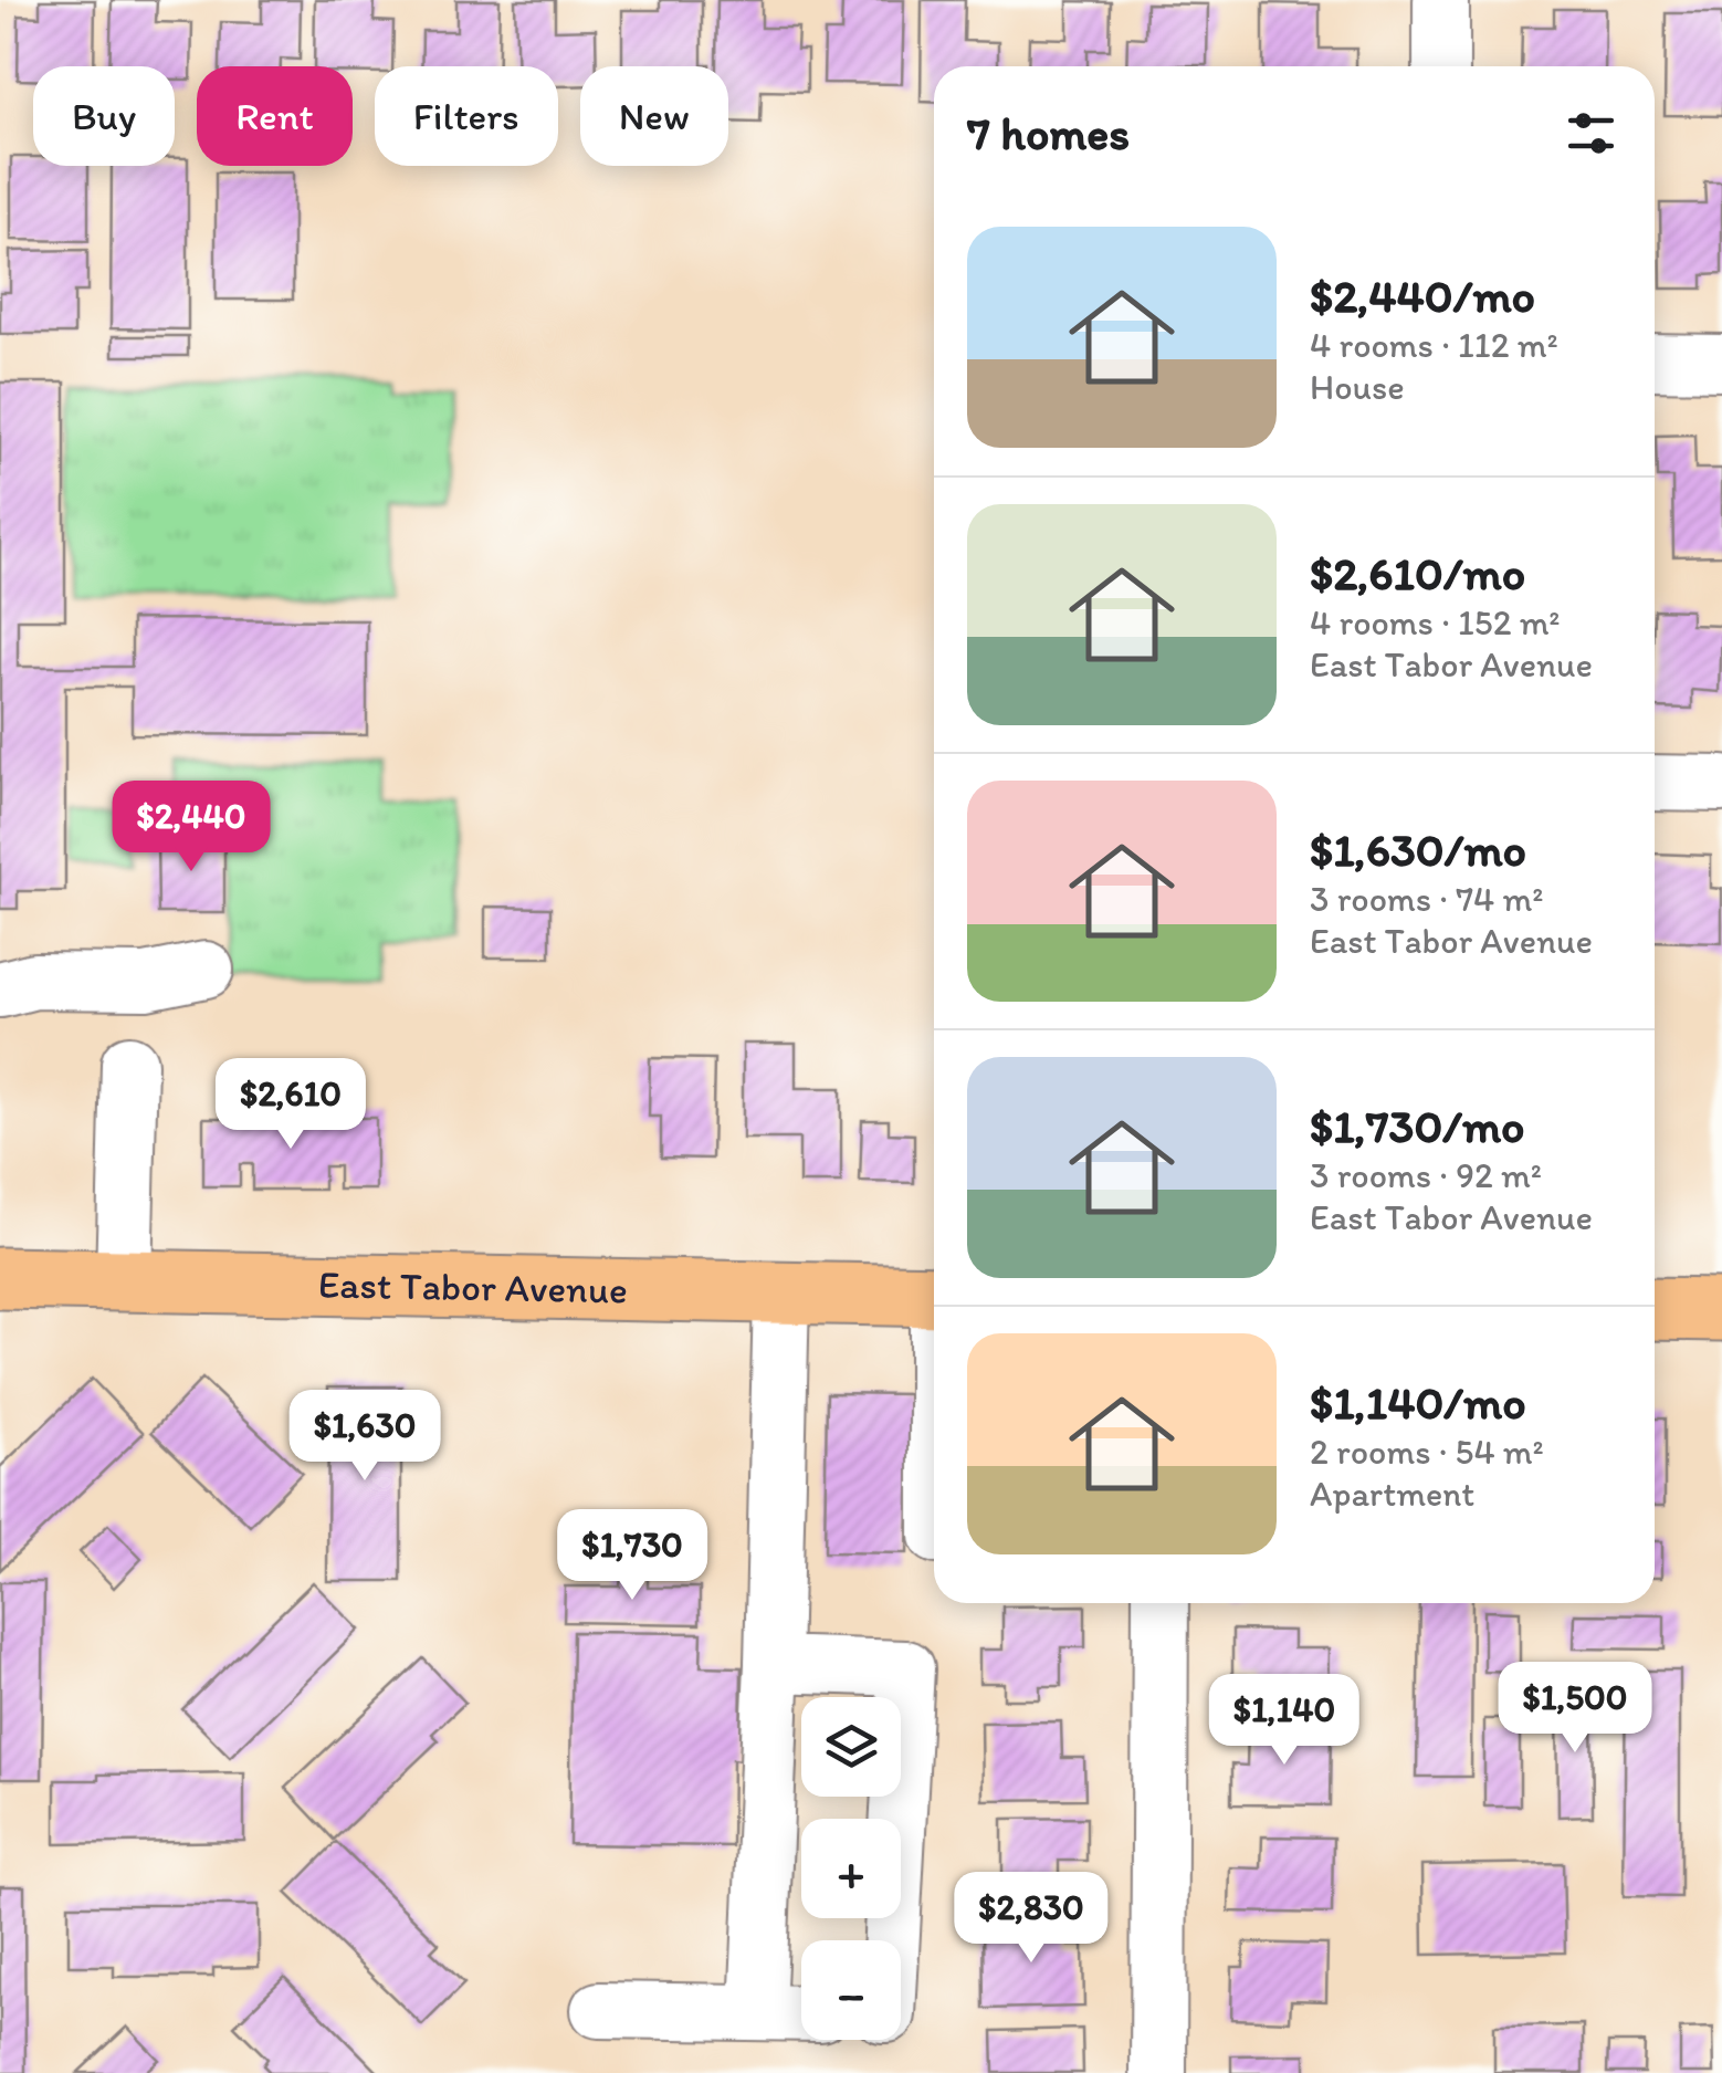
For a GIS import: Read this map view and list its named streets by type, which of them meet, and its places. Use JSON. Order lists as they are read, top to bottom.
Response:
{
  "streets": {
    "main road": ["East Tabor Avenue"]
  },
  "page": {
    "chip": [
      "Buy",
      "Rent",
      "Filters",
      "New"
    ],
    "heading": "7 homes",
    "list": [
      {
        "name": "$2,440/mo",
        "note": "4 rooms · 112 m² · House"
      },
      {
        "name": "$2,610/mo",
        "note": "4 rooms · 152 m² · East Tabor Avenue"
      },
      {
        "name": "$1,630/mo",
        "note": "3 rooms · 74 m² · East Tabor Avenue"
      },
      {
        "name": "$1,730/mo",
        "note": "3 rooms · 92 m² · East Tabor Avenue"
      },
      {
        "name": "$1,140/mo",
        "note": "2 rooms · 54 m² · Apartment"
      }
    ],
    "price": [
      "$2,440",
      "$2,610",
      "$1,630",
      "$1,730",
      "$1,500",
      "$1,140",
      "$2,830"
    ],
    "map_buttons": ["+", "−"]
  }
}
